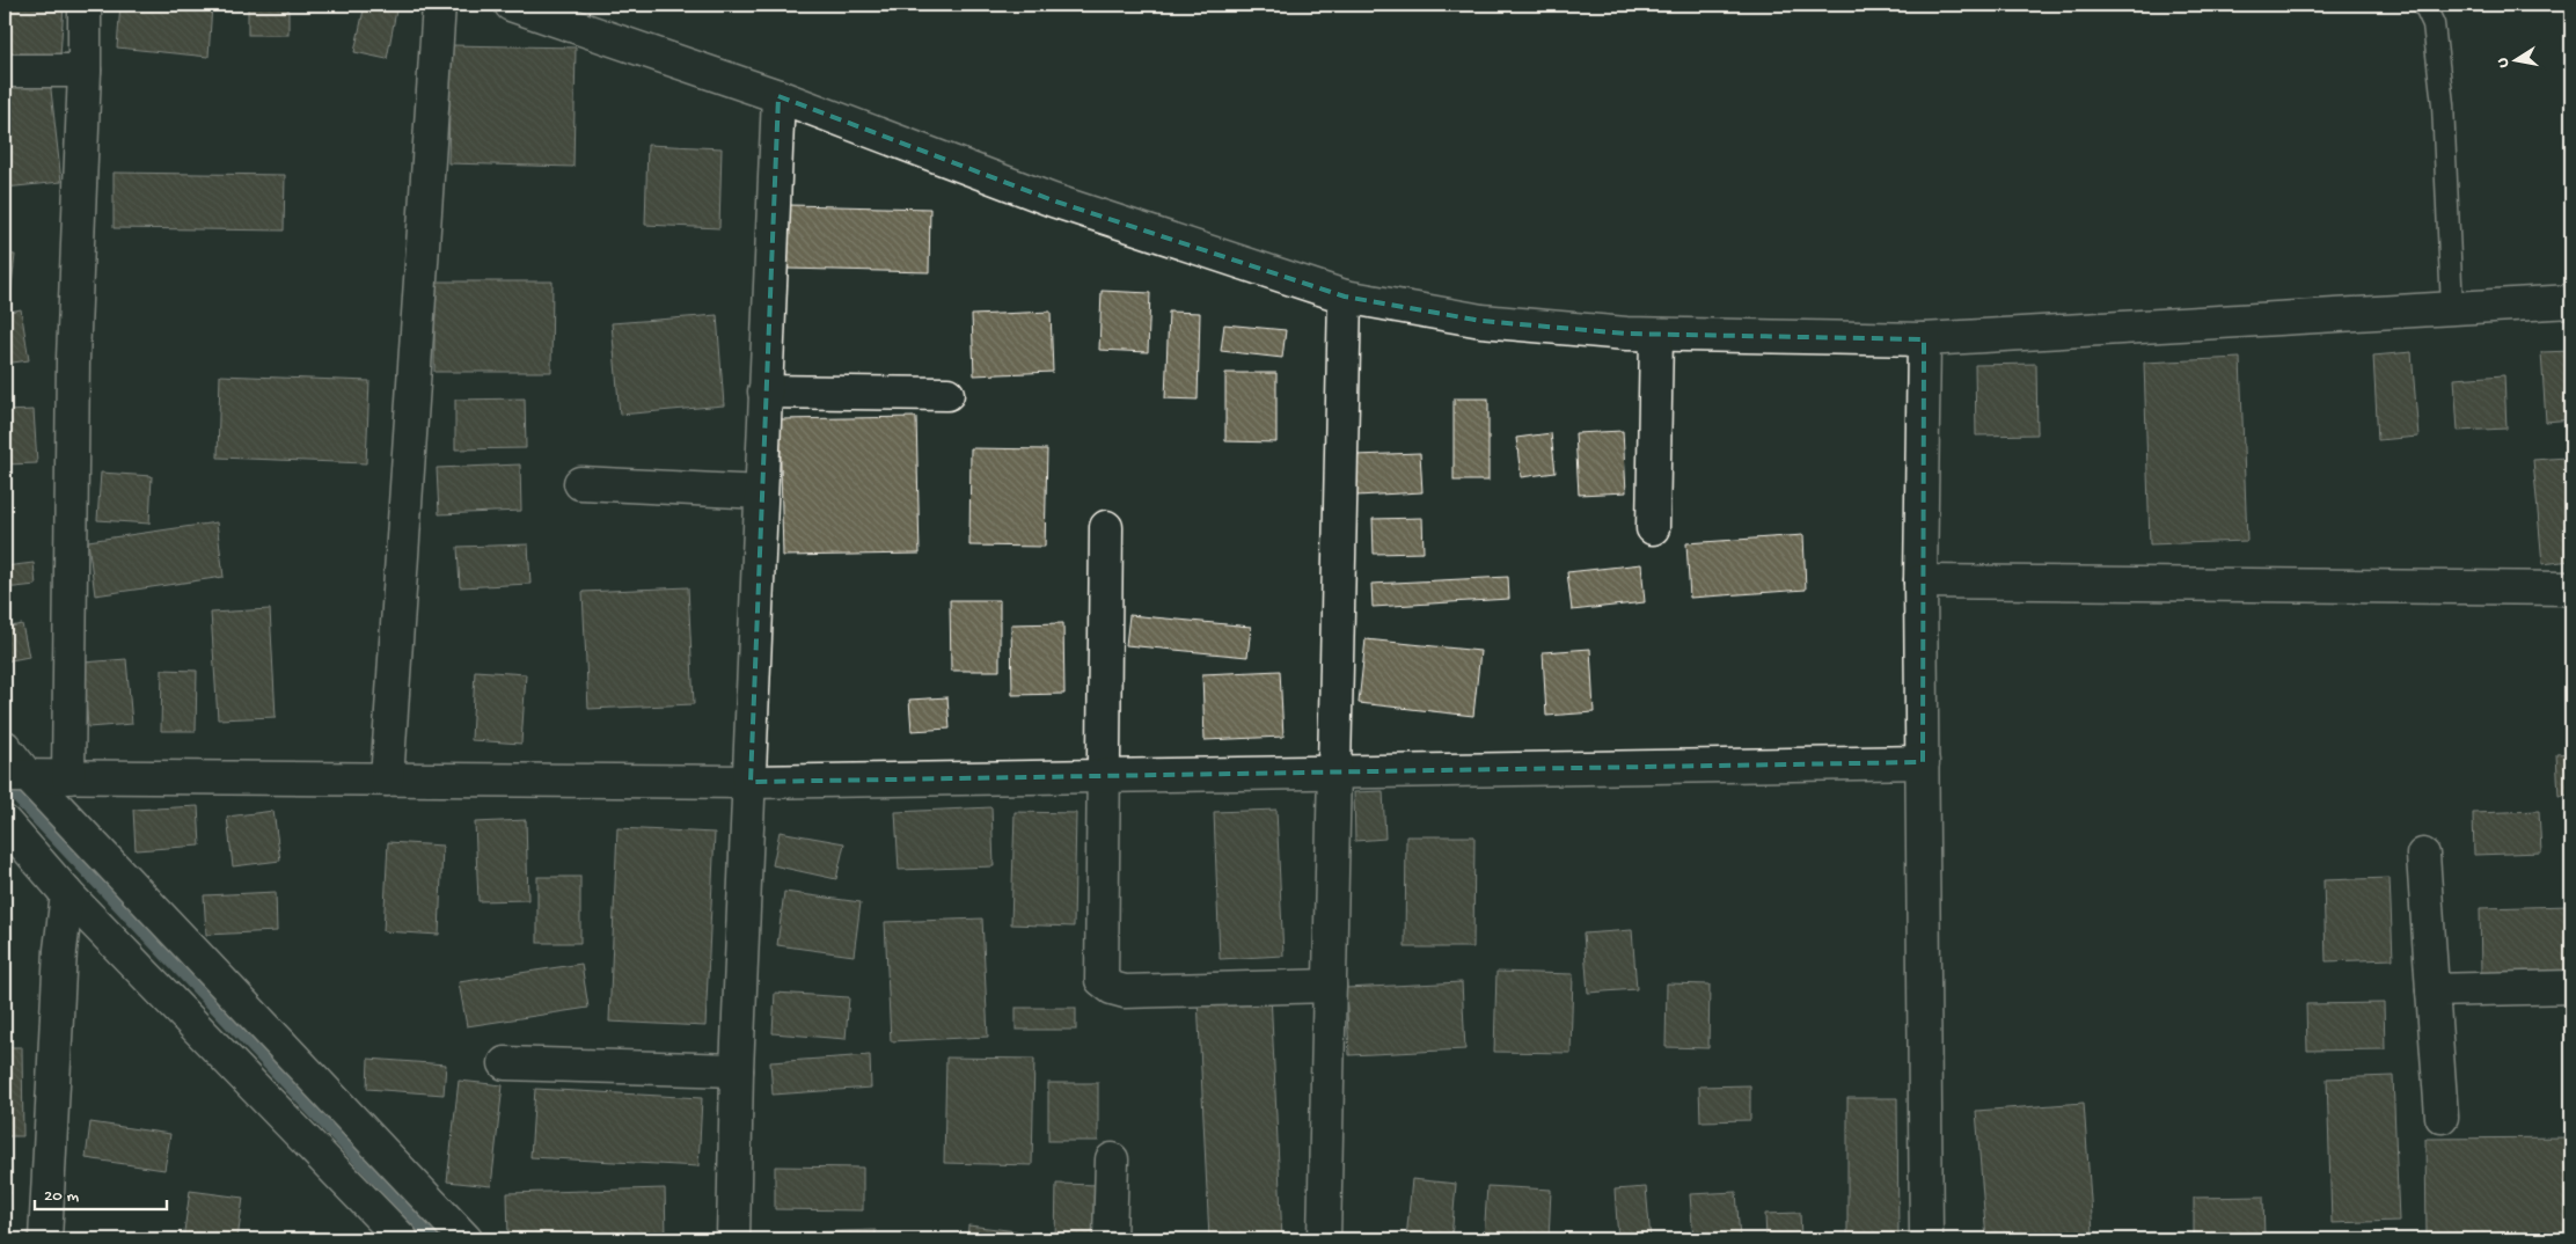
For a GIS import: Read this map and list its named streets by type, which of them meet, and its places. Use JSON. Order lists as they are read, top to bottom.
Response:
{
  "scale_bar": "20 m",
  "north": "left"
}
